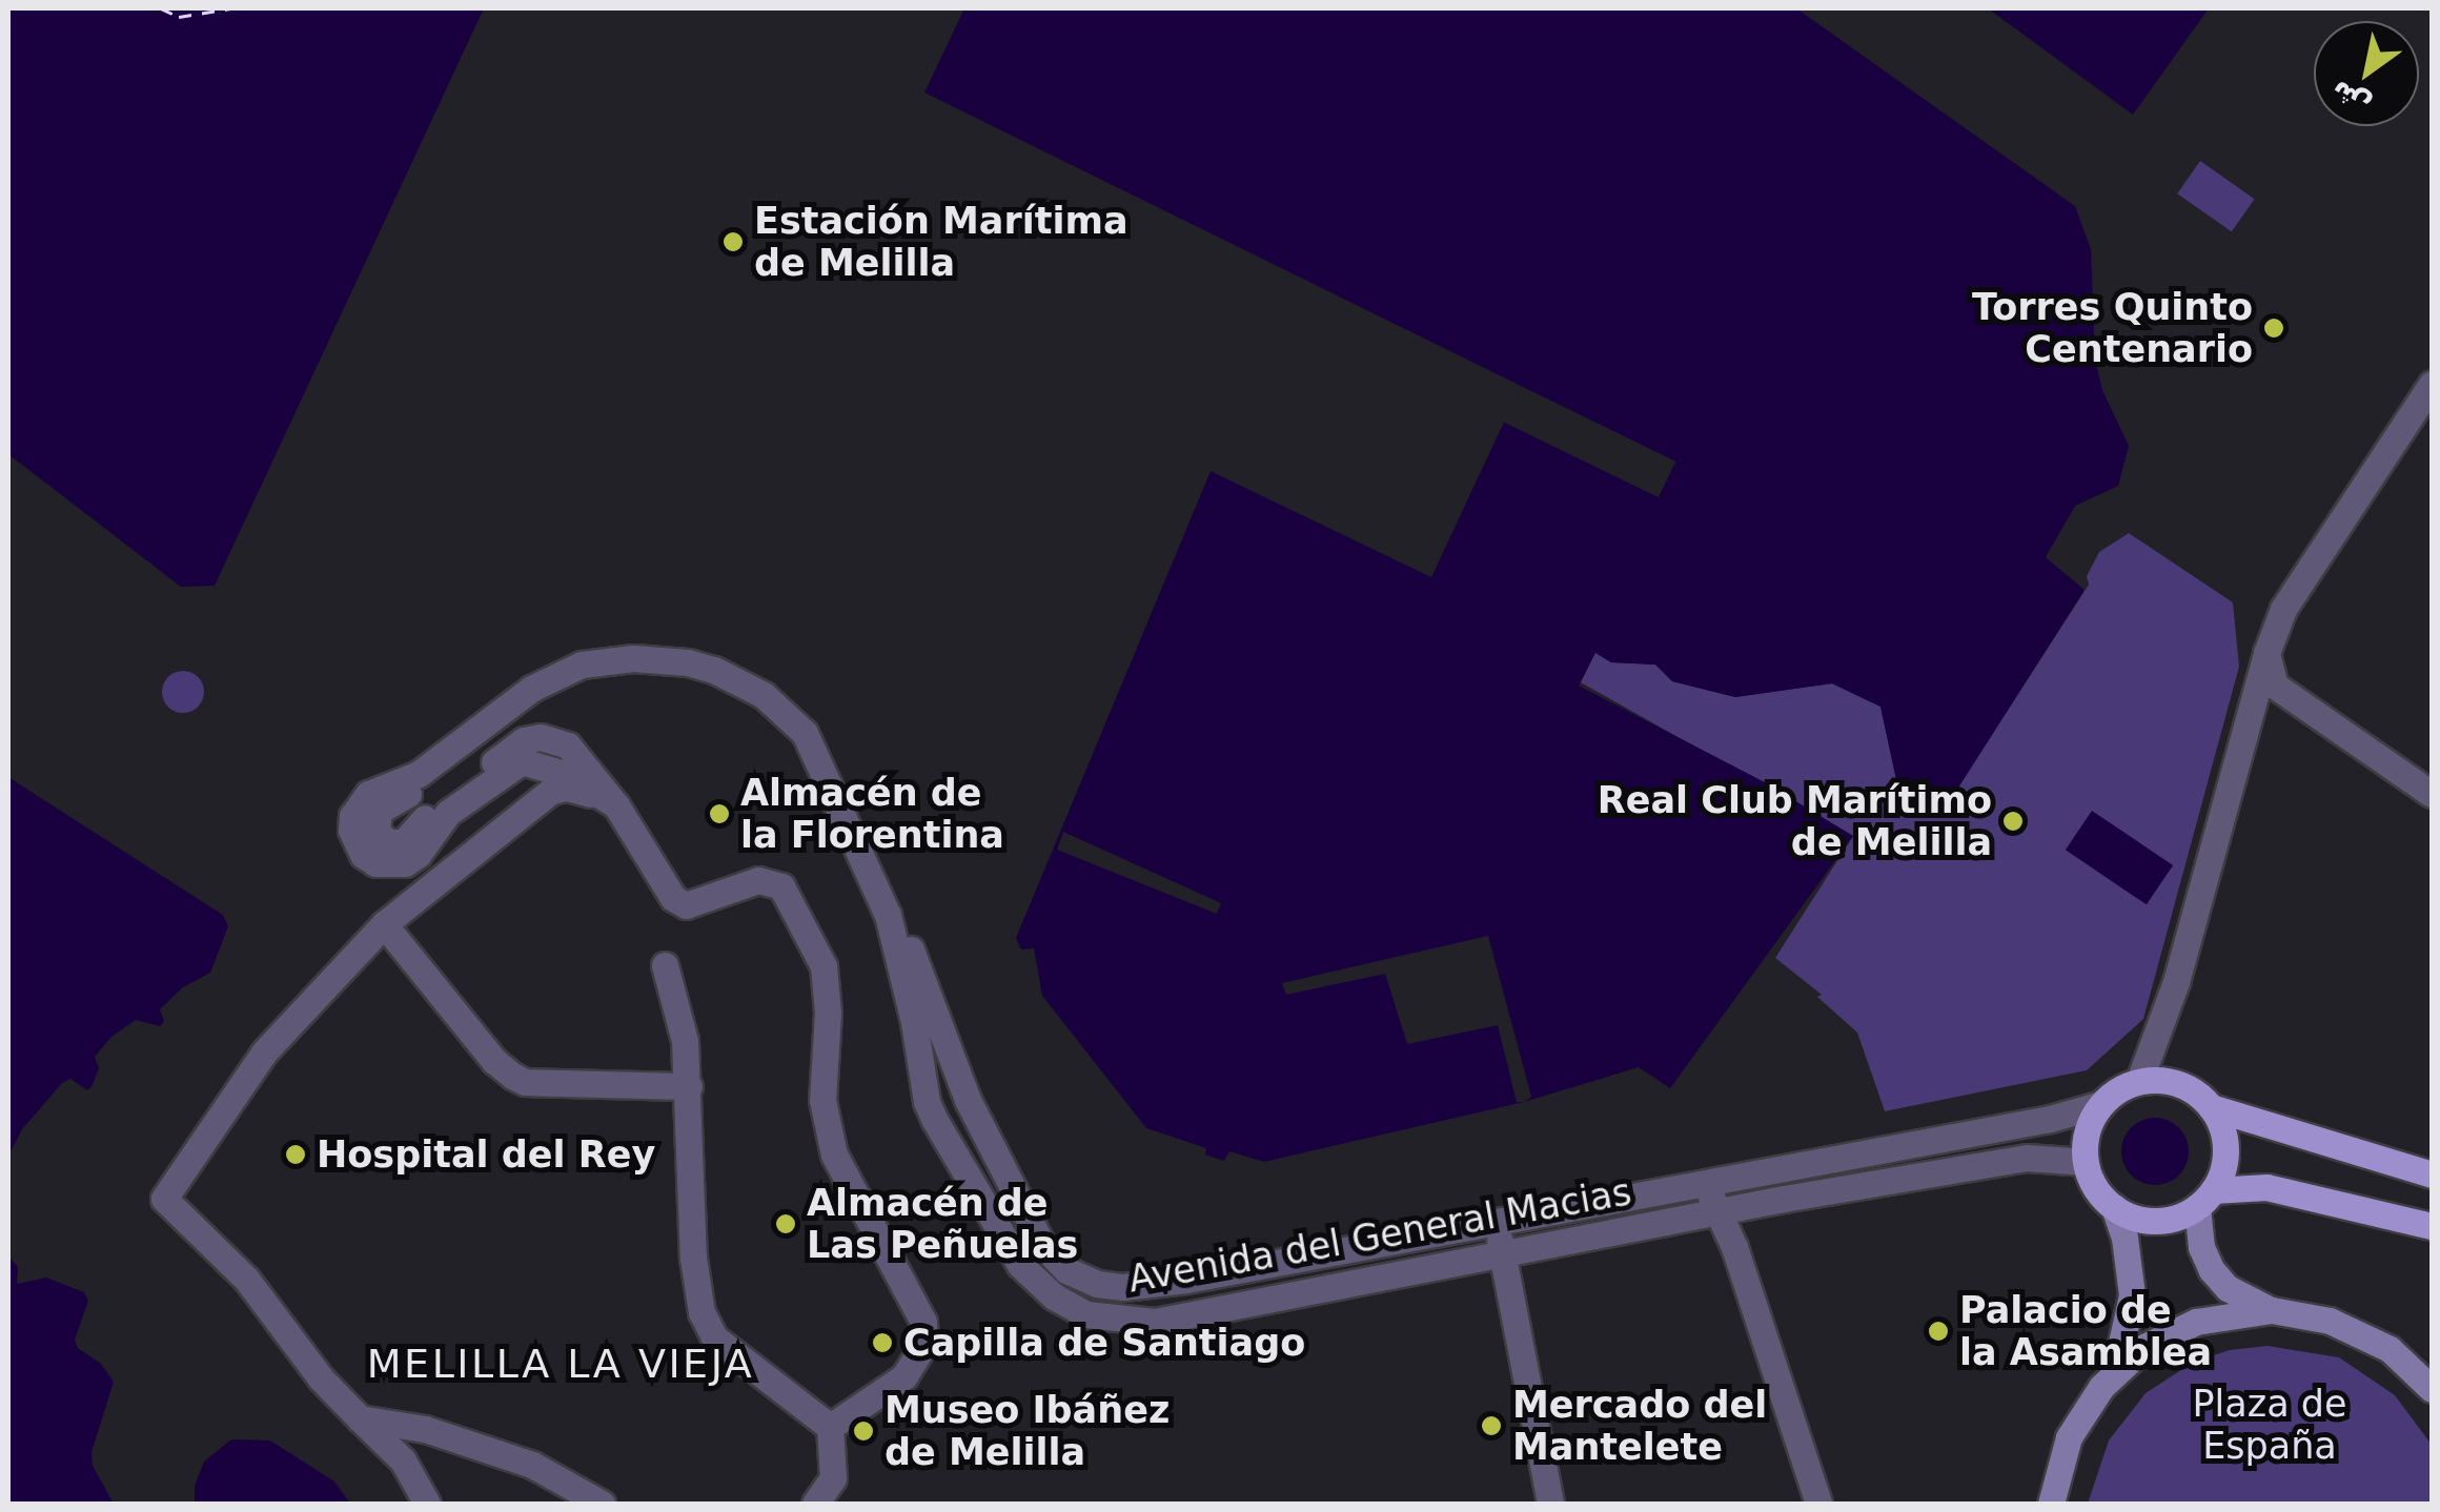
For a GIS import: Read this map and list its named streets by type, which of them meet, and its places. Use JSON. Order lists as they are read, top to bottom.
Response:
{
  "streets": {
    "street": ["Avenida del General Macias"]
  },
  "districts": ["MELILLA LA VIEJA"],
  "parks": ["Plaza de España"],
  "places": [
    "Estación Marítima de Melilla",
    "Torres Quinto Centenario",
    "Almacén de la Florentina",
    "Real Club Marítimo de Melilla",
    "Hospital del Rey",
    "Almacén de Las Peñuelas",
    "Palacio de la Asamblea",
    "Capilla de Santiago",
    "Mercado del Mantelete",
    "Museo Ibáñez de Melilla"
  ],
  "north": "bottom left"
}
